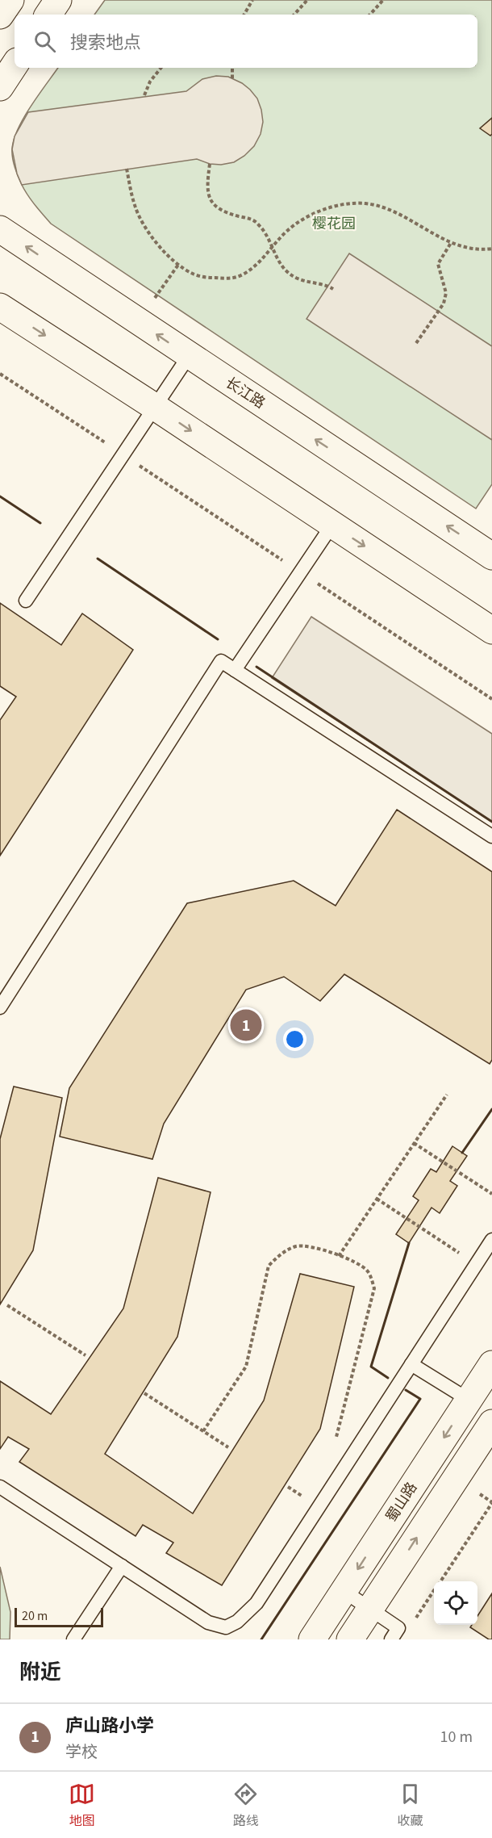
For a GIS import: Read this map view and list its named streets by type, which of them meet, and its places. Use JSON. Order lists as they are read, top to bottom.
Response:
{
  "streets": {
    "street": ["长江路", "蜀山路"]
  },
  "parks": ["樱花园"],
  "scale_bar": "20 m",
  "page": {
    "search": "搜索地点",
    "pins": "1",
    "scale": "20 m",
    "heading": "附近",
    "list": [
      {
        "mark": "1",
        "name": "庐山路小学",
        "note": "学校",
        "value": "10 m"
      }
    ],
    "nav": ["地图", "路线", "收藏"]
  }
}
